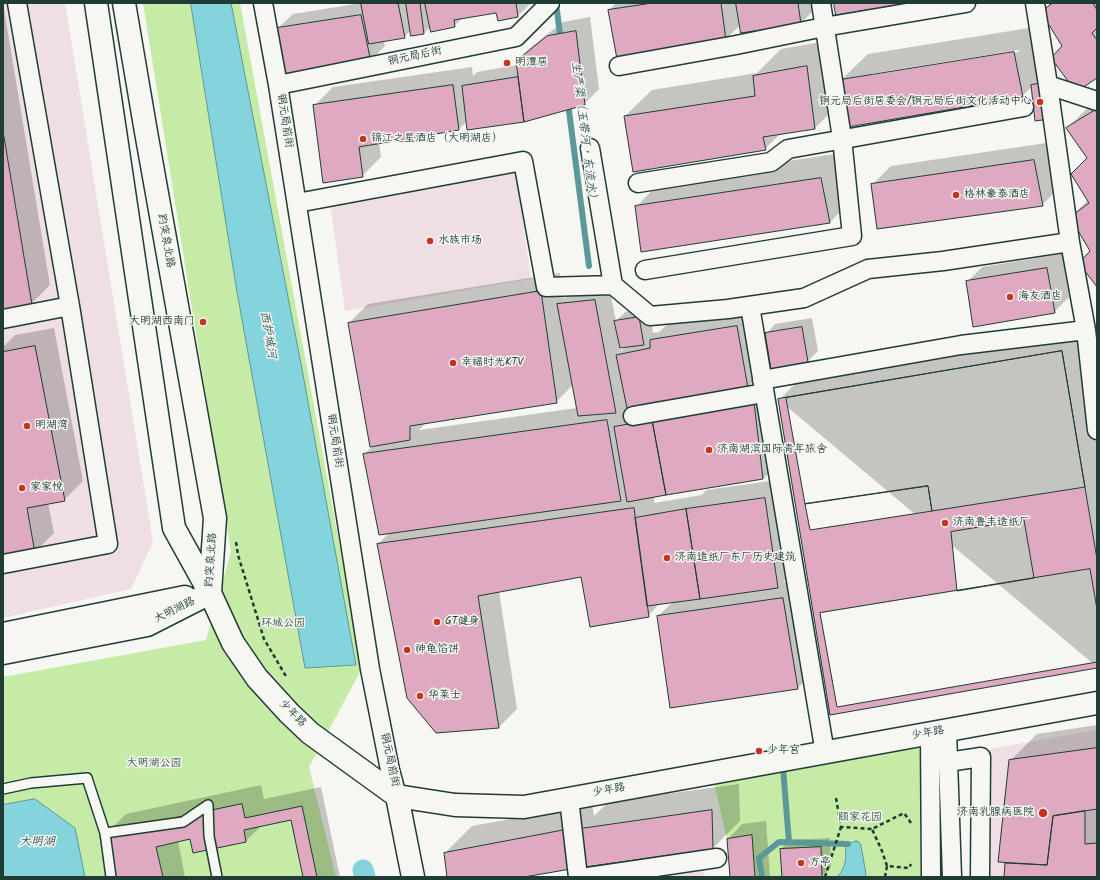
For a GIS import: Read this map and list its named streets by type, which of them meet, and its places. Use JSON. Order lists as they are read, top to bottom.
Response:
{
  "streets": {
    "main road": [
      "铜元局前街",
      "趵突泉北路",
      "大明湖路",
      "少年路"
    ],
    "street": ["铜元局后街"]
  },
  "crossings": [
    ["铜元局后街", "铜元局前街"],
    ["铜元局前街", "少年路"],
    ["趵突泉北路", "大明湖路"],
    ["趵突泉北路", "少年路"],
    ["大明湖路", "少年路"]
  ],
  "water": ["生产渠（玉带河，东流水）", "西护城河", "大明湖"],
  "parks": ["环城公园", "大明湖公园", "颐家花园"],
  "places": [
    "明潭居",
    "铜元局后街居委会/铜元局后街文化活动中心",
    "锦江之星酒店（大明湖店）",
    "格林豪泰酒店",
    "水族市场",
    "海友酒店",
    "大明湖西南门",
    "幸福时光KTV",
    "明湖湾",
    "济南湖滨国际青年旅舍",
    "家家悦",
    "济南鲁丰造纸厂",
    "济南造纸厂东厂历史建筑",
    "GT健身",
    "神龟馅饼",
    "华莱士",
    "少年宫",
    "济南乳腺病医院",
    "方亭"
  ]
}
